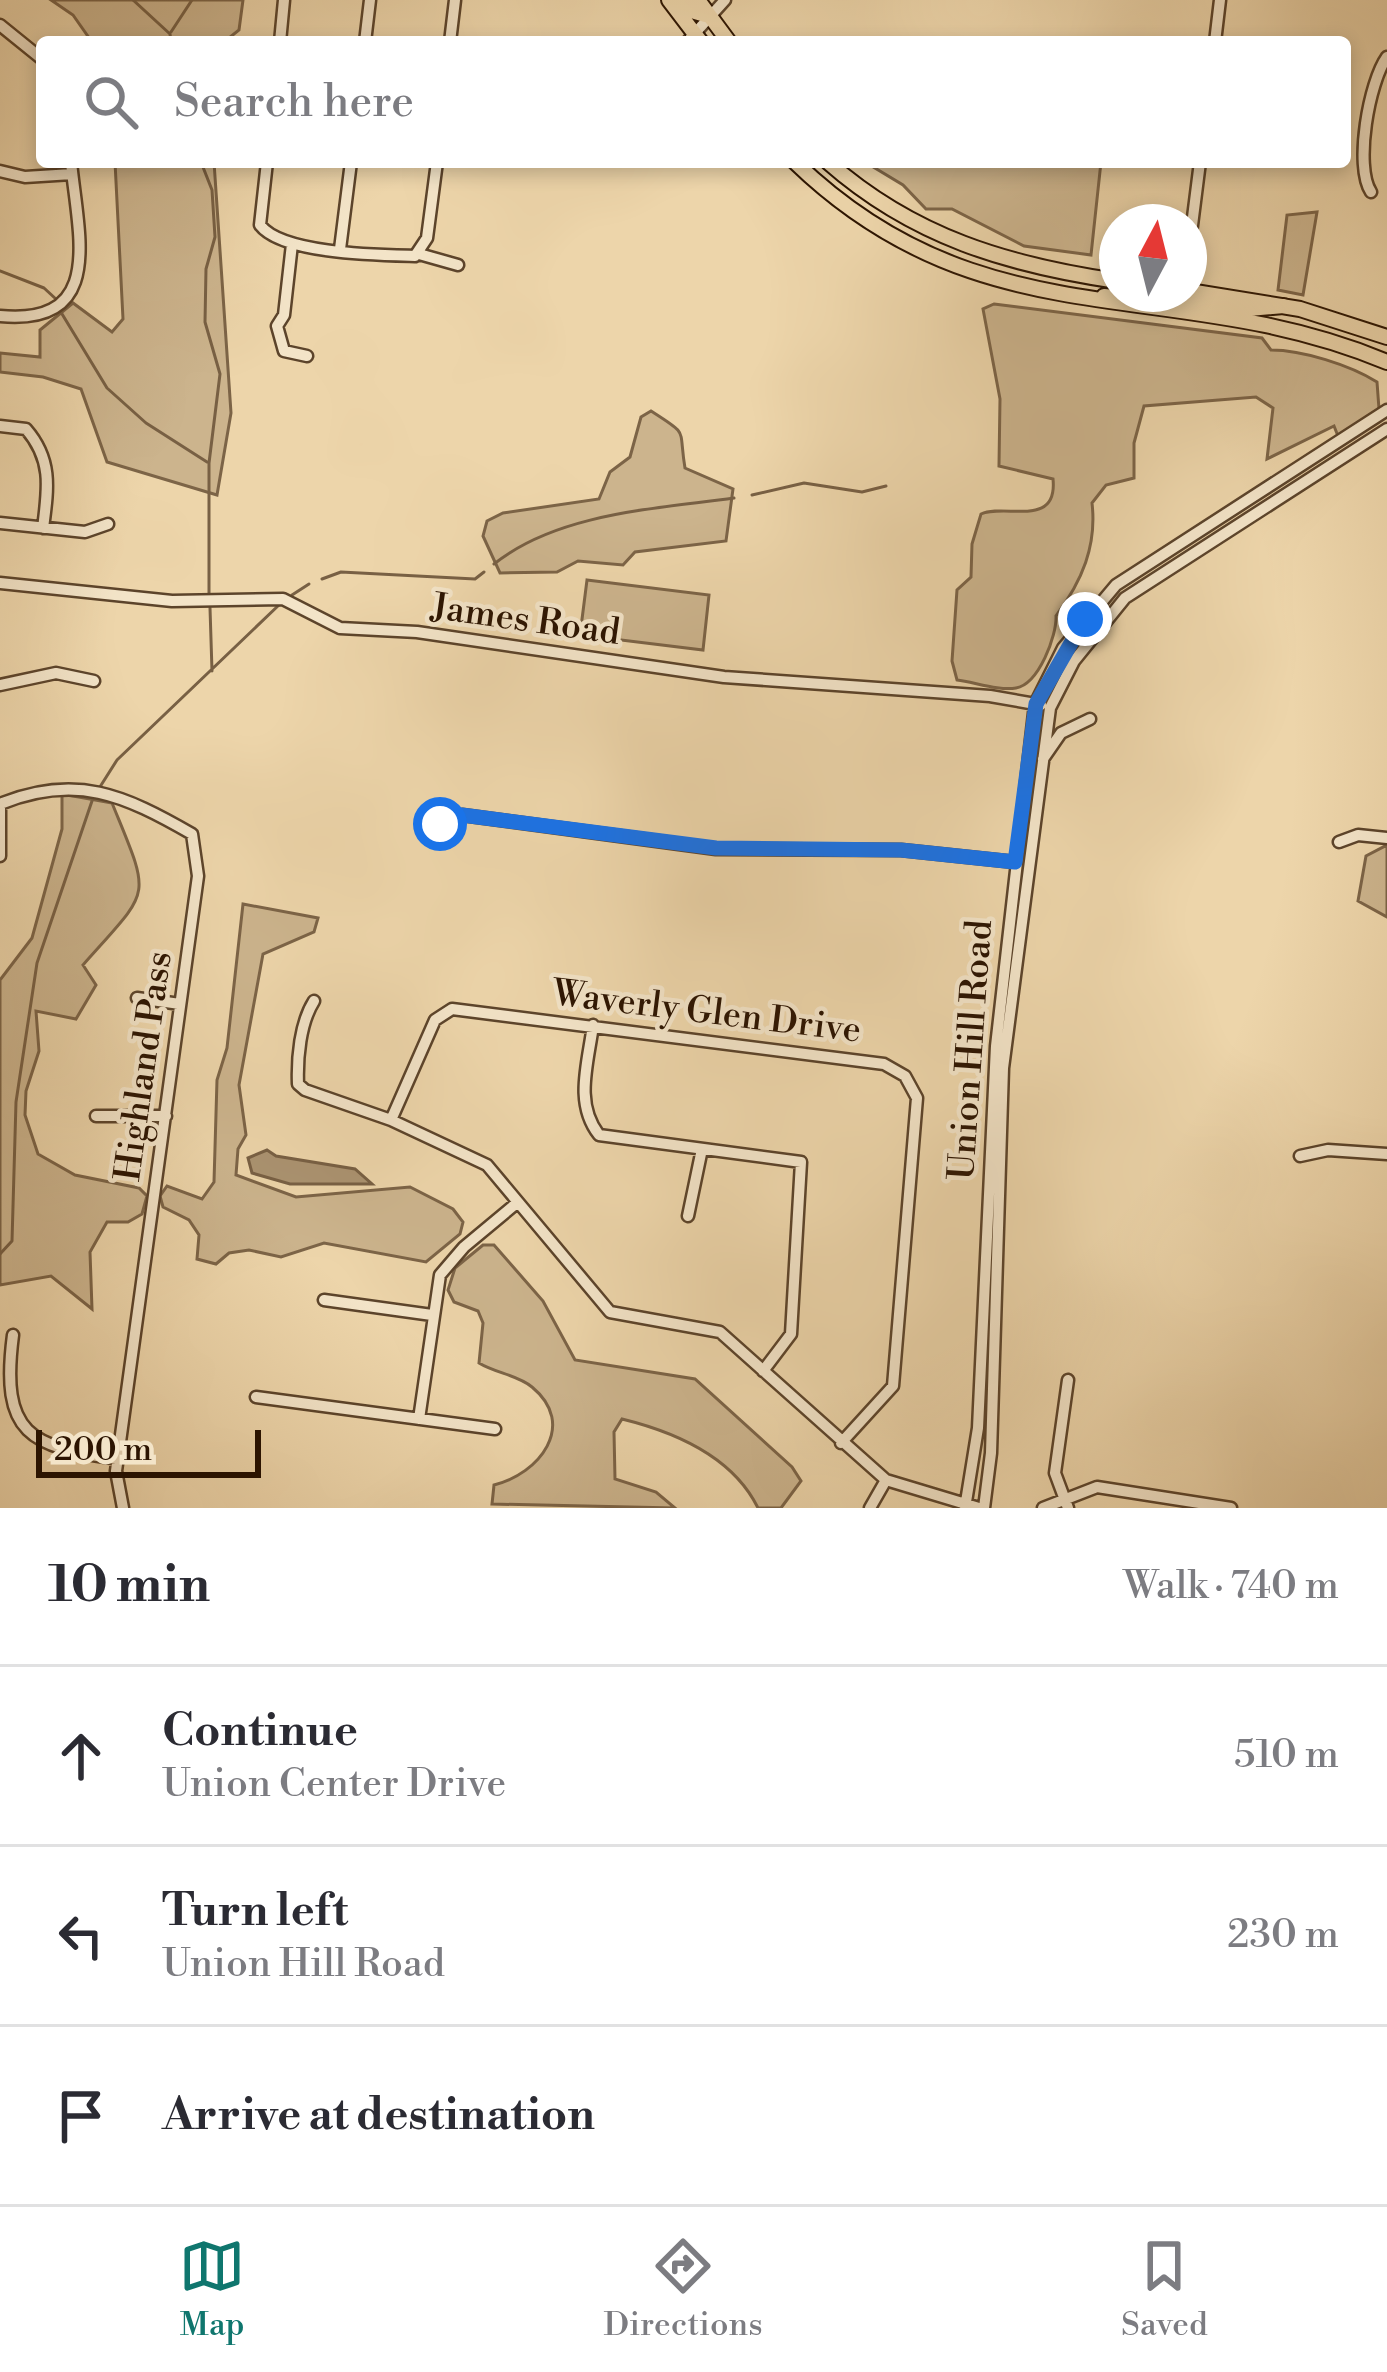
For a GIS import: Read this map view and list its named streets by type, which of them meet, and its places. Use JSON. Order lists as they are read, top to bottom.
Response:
{
  "streets": {
    "street": [
      "James Road",
      "Waverly Glen Drive",
      "Union Hill Road",
      "Highland Pass"
    ]
  },
  "crossings": [
    ["James Road", "Union Hill Road"]
  ],
  "scale_bar": "200 m",
  "north": "top",
  "page": {
    "search": "Search here",
    "scale": "200 m",
    "heading": ["10 min", "Walk · 740 m"],
    "list": [
      ["Continue", "Union Center Drive", "510 m"],
      ["Turn left", "Union Hill Road", "230 m"],
      "Arrive at destination"
    ],
    "nav": ["Map", "Directions", "Saved"]
  }
}
